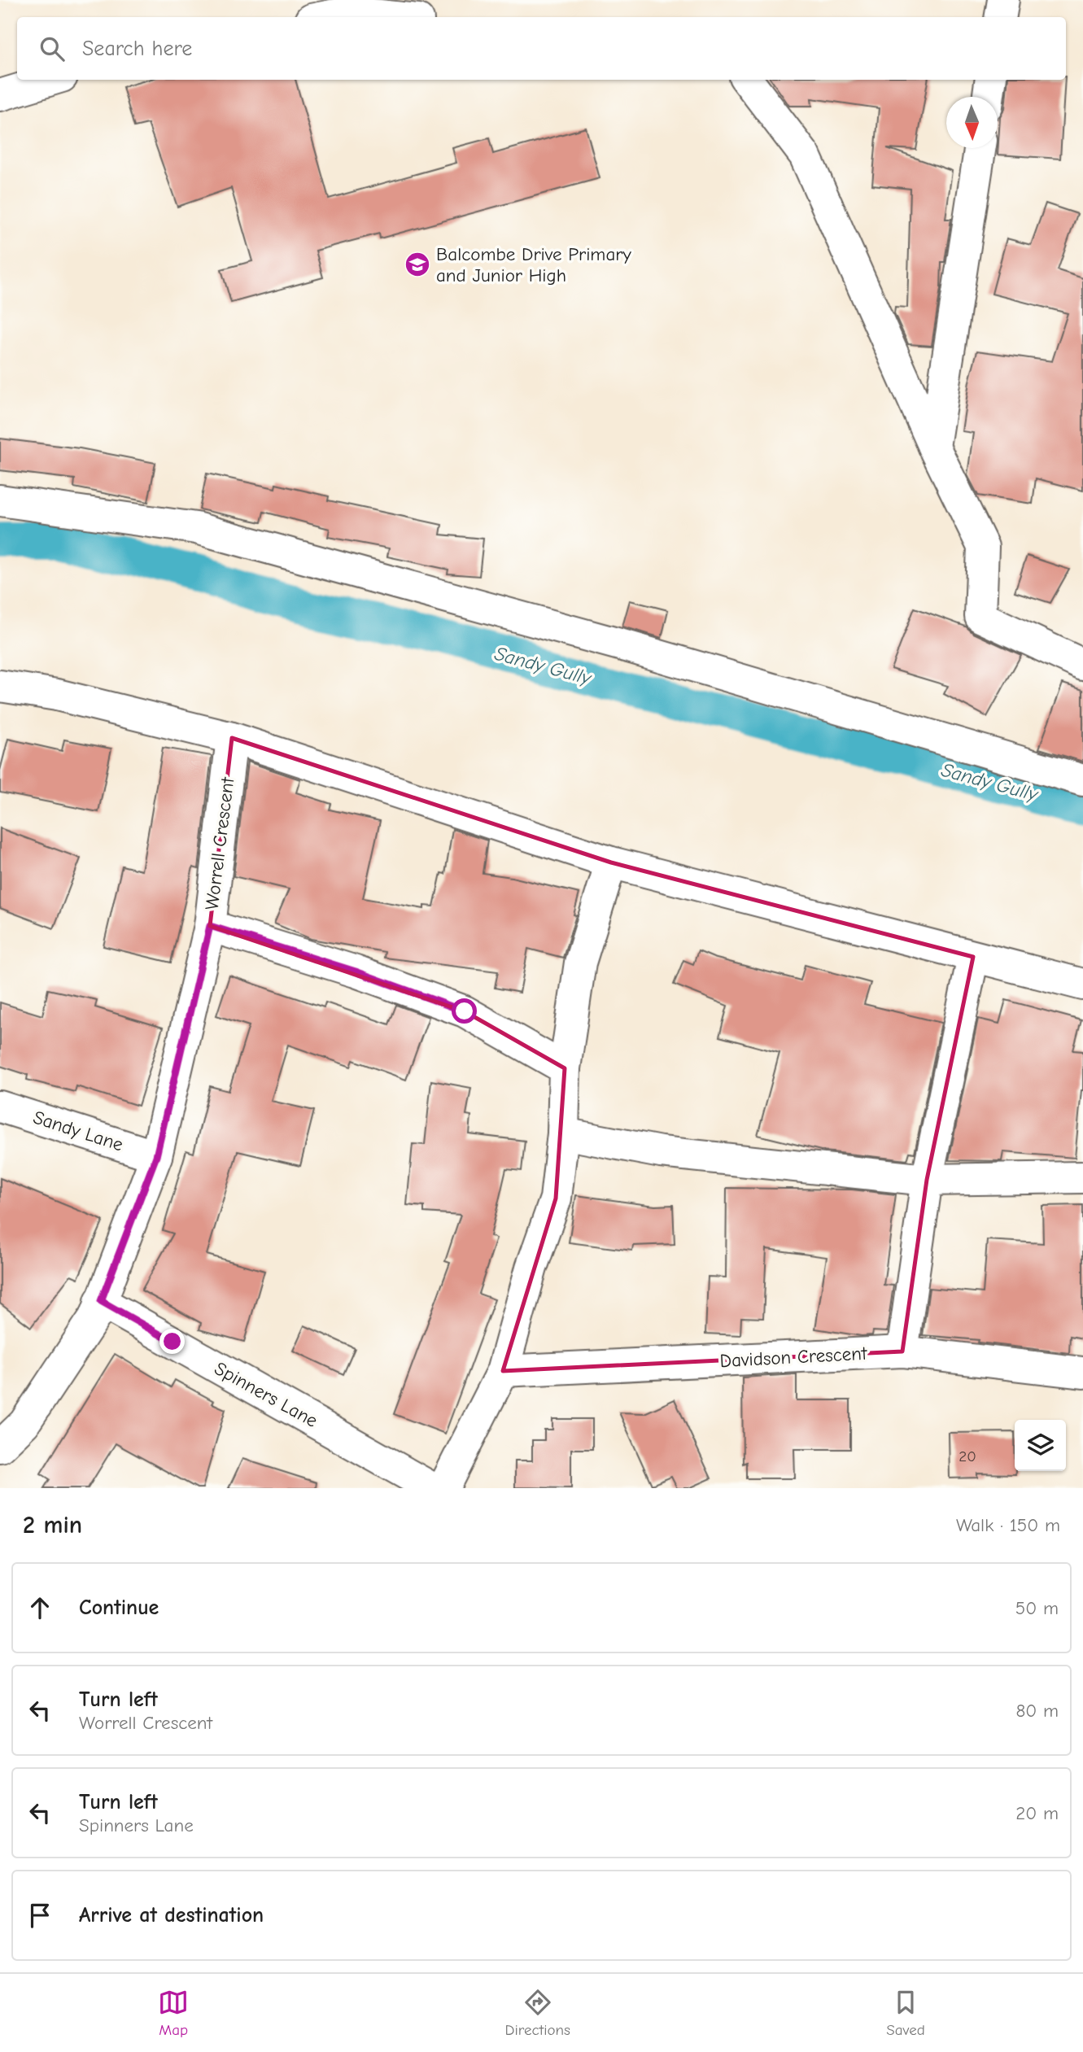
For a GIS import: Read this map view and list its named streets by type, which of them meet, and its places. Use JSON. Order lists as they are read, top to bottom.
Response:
{
  "streets": {
    "street": [
      "Worrell Crescent",
      "Sandy Lane",
      "Davidson Crescent",
      "Spinners Lane"
    ]
  },
  "crossings": [
    ["Worrell Crescent", "Sandy Lane"],
    ["Worrell Crescent", "Spinners Lane"]
  ],
  "water": ["Sandy Gully"],
  "places": {
    "school or university": ["Balcombe Drive Primary and Junior High"]
  },
  "house_numbers": ["20"],
  "north": "bottom",
  "page": {
    "search": "Search here",
    "heading": ["2 min", "Walk · 150 m"],
    "list": [
      ["Continue", "50 m"],
      ["Turn left", "Worrell Crescent", "80 m"],
      ["Turn left", "Spinners Lane", "20 m"],
      "Arrive at destination"
    ],
    "nav": ["Map", "Directions", "Saved"]
  }
}
